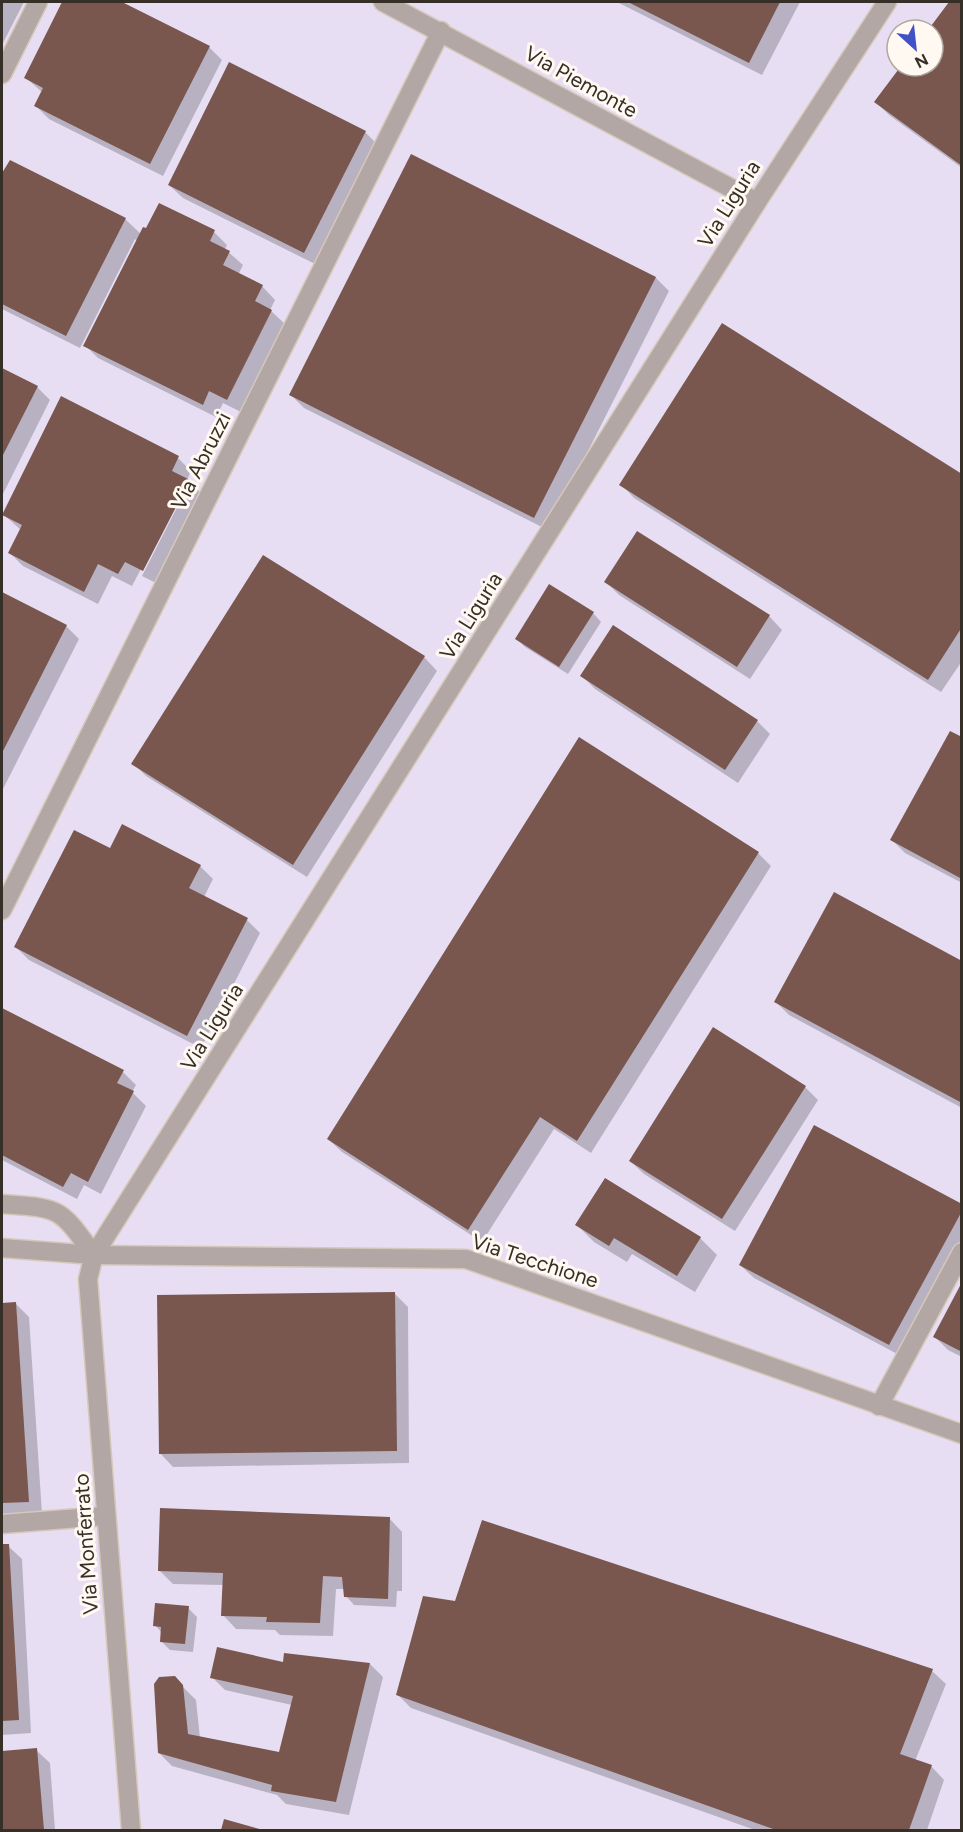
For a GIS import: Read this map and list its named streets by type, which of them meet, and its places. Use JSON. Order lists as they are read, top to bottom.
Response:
{
  "streets": {
    "street": [
      "Via Piemonte",
      "Via Liguria",
      "Via Abruzzi",
      "Via Tecchione",
      "Via Monferrato"
    ]
  },
  "crossings": [
    ["Via Piemonte", "Via Liguria"],
    ["Via Piemonte", "Via Abruzzi"],
    ["Via Liguria", "Via Tecchione"],
    ["Via Liguria", "Via Monferrato"],
    ["Via Tecchione", "Via Monferrato"]
  ],
  "north": "bottom right"
}
